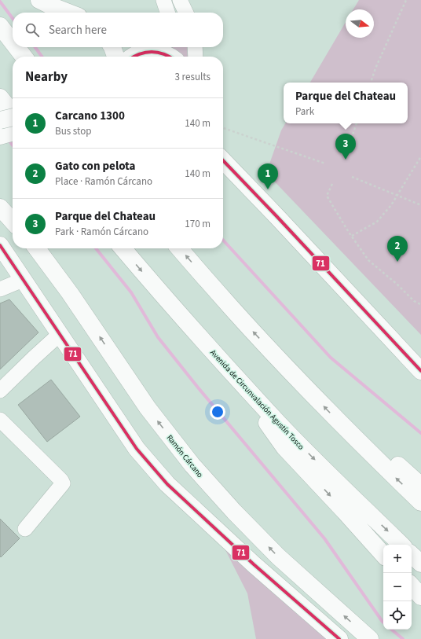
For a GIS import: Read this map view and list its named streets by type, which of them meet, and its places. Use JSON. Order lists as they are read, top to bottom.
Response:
{
  "streets": {
    "main road": ["Avenida de Circunvalación Agustín Tosco", "Ramón Cárcano"]
  },
  "lines": ["transit line 71"],
  "north": "right",
  "page": {
    "search": "Search here",
    "heading": ["Nearby", "3 results"],
    "popup": ["Parque del Chateau", "Park"],
    "list": [
      {
        "mark": "1",
        "name": "Carcano 1300",
        "note": "Bus stop",
        "value": "140 m"
      },
      {
        "mark": "2",
        "name": "Gato con pelota",
        "note": "Place · Ramón Cárcano",
        "value": "140 m"
      },
      {
        "mark": "3",
        "name": "Parque del Chateau",
        "note": "Park · Ramón Cárcano",
        "value": "170 m"
      }
    ],
    "pins": ["3", "1", "2"],
    "map_buttons": ["+", "−"]
  }
}
